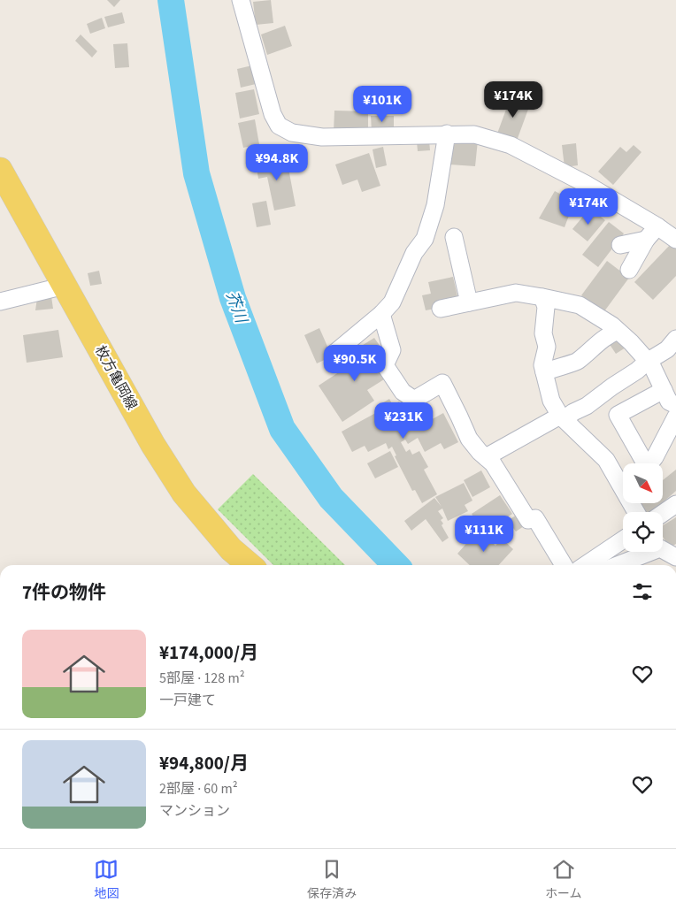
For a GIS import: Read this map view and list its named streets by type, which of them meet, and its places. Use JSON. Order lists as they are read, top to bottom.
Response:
{
  "streets": {
    "main road": ["枚方亀岡線"]
  },
  "water": ["芥川"],
  "north": "bottom right",
  "page": {
    "price": [
      "¥174K",
      "¥101K",
      "¥94.8K",
      "¥174K",
      "¥90.5K",
      "¥231K",
      "¥111K"
    ],
    "heading": "7件の物件",
    "list": [
      {
        "name": "¥174,000/月",
        "note": "5部屋 · 128 m² · 一戸建て"
      },
      {
        "name": "¥94,800/月",
        "note": "2部屋 · 60 m² · マンション"
      }
    ],
    "tabs": ["地図", "保存済み", "ホーム"]
  }
}
